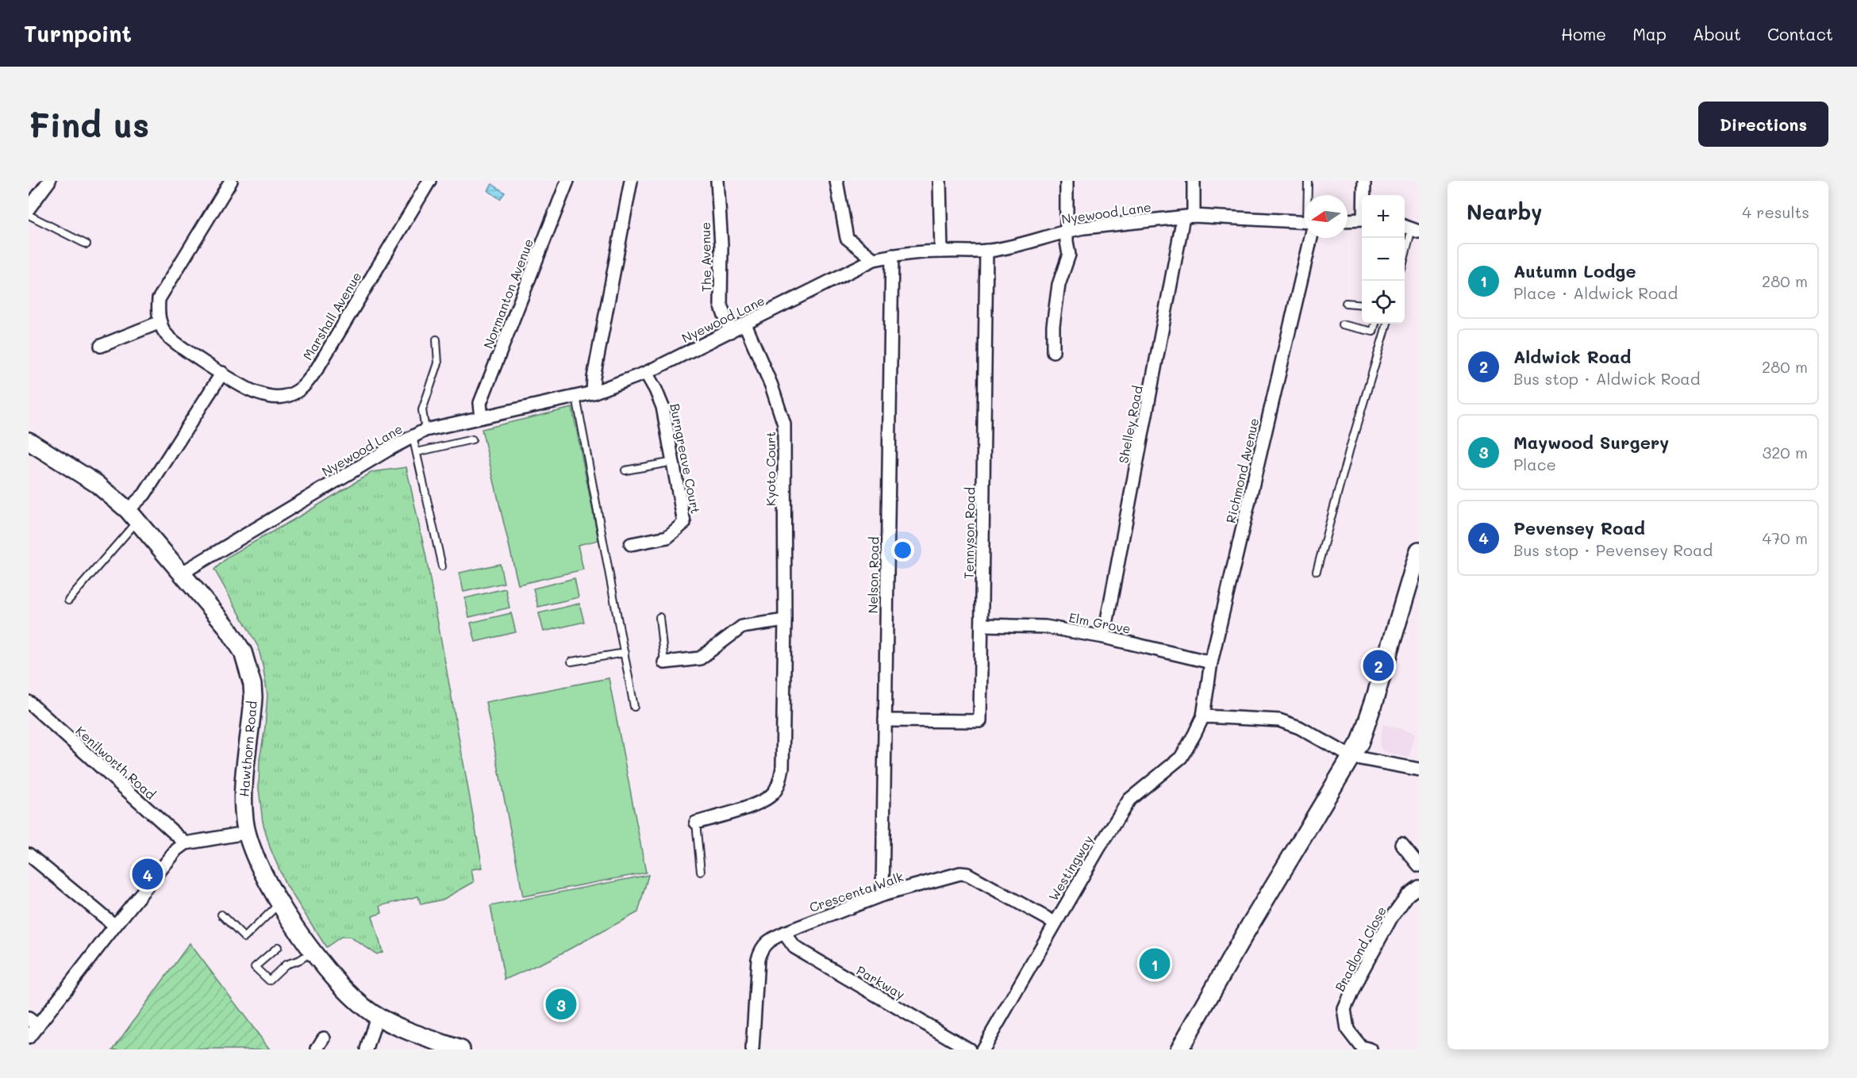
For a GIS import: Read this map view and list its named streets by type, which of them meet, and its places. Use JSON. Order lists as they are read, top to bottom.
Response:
{
  "streets": {
    "street": [
      "Nyewood Lane",
      "The Avenue",
      "Normanton Avenue",
      "Marshall Avenue",
      "Shelley Road",
      "Burngreave Court",
      "Kyoto Court",
      "Richmond Avenue",
      "Tennyson Road",
      "Nelson Road",
      "Elm Grove",
      "Hawthorn Road",
      "Kenilworth Road",
      "Westingway",
      "Crescenta Walk",
      "Bradlond Close",
      "Parkway"
    ]
  },
  "crossings": [
    ["Nyewood Lane", "The Avenue"],
    ["Nyewood Lane", "Normanton Avenue"],
    ["Nyewood Lane", "Shelley Road"],
    ["Nyewood Lane", "Burngreave Court"],
    ["Nyewood Lane", "Kyoto Court"],
    ["Nyewood Lane", "Tennyson Road"],
    ["Nyewood Lane", "Nelson Road"],
    ["Nyewood Lane", "Hawthorn Road"],
    ["Shelley Road", "Elm Grove"],
    ["Richmond Avenue", "Elm Grove"],
    ["Richmond Avenue", "Westingway"],
    ["Tennyson Road", "Nelson Road"],
    ["Tennyson Road", "Elm Grove"],
    ["Nelson Road", "Crescenta Walk"],
    ["Westingway", "Crescenta Walk"],
    ["Crescenta Walk", "Parkway"]
  ],
  "north": "left",
  "page": {
    "header": "Turnpoint",
    "nav": [
      "Home",
      "Map",
      "About",
      "Contact"
    ],
    "buttons": "Directions",
    "title": "Find us",
    "heading": ["Nearby", "4 results"],
    "map_buttons": ["+", "−"],
    "list": [
      {
        "mark": "1",
        "name": "Autumn Lodge",
        "note": "Place · Aldwick Road",
        "value": "280 m"
      },
      {
        "mark": "2",
        "name": "Aldwick Road",
        "note": "Bus stop · Aldwick Road",
        "value": "280 m"
      },
      {
        "mark": "3",
        "name": "Maywood Surgery",
        "note": "Place",
        "value": "320 m"
      },
      {
        "mark": "4",
        "name": "Pevensey Road",
        "note": "Bus stop · Pevensey Road",
        "value": "470 m"
      }
    ],
    "pins": [
      "2",
      "4",
      "1",
      "3"
    ]
  }
}
